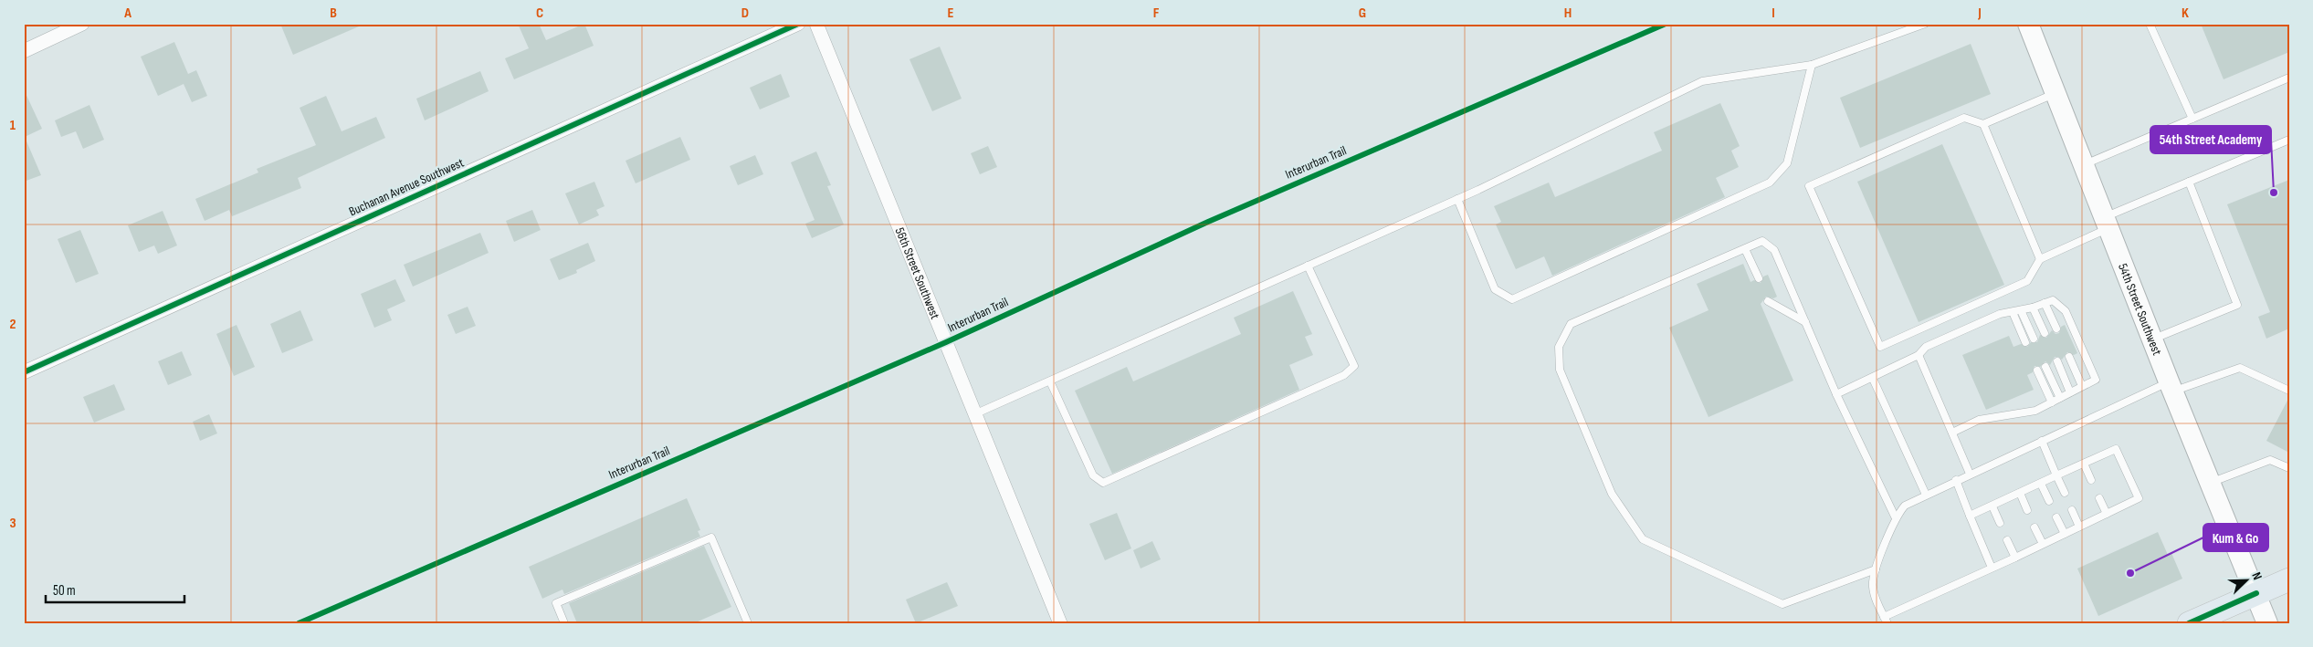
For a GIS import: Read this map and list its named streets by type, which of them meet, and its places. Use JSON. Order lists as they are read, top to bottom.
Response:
{
  "streets": {
    "main road": ["54th Street Southwest"],
    "street": ["Buchanan Avenue Southwest", "56th Street Southwest"],
    "cycle path": ["Interurban Trail"]
  },
  "places": ["54th Street Academy", "Kum & Go"],
  "scale_bar": "50 m",
  "north": "top right",
  "grid": {
    "columns": [
      "A",
      "B",
      "C",
      "D",
      "E",
      "F",
      "G",
      "H",
      "I",
      "J",
      "K"
    ],
    "rows": ["1", "2", "3"]
  }
}
